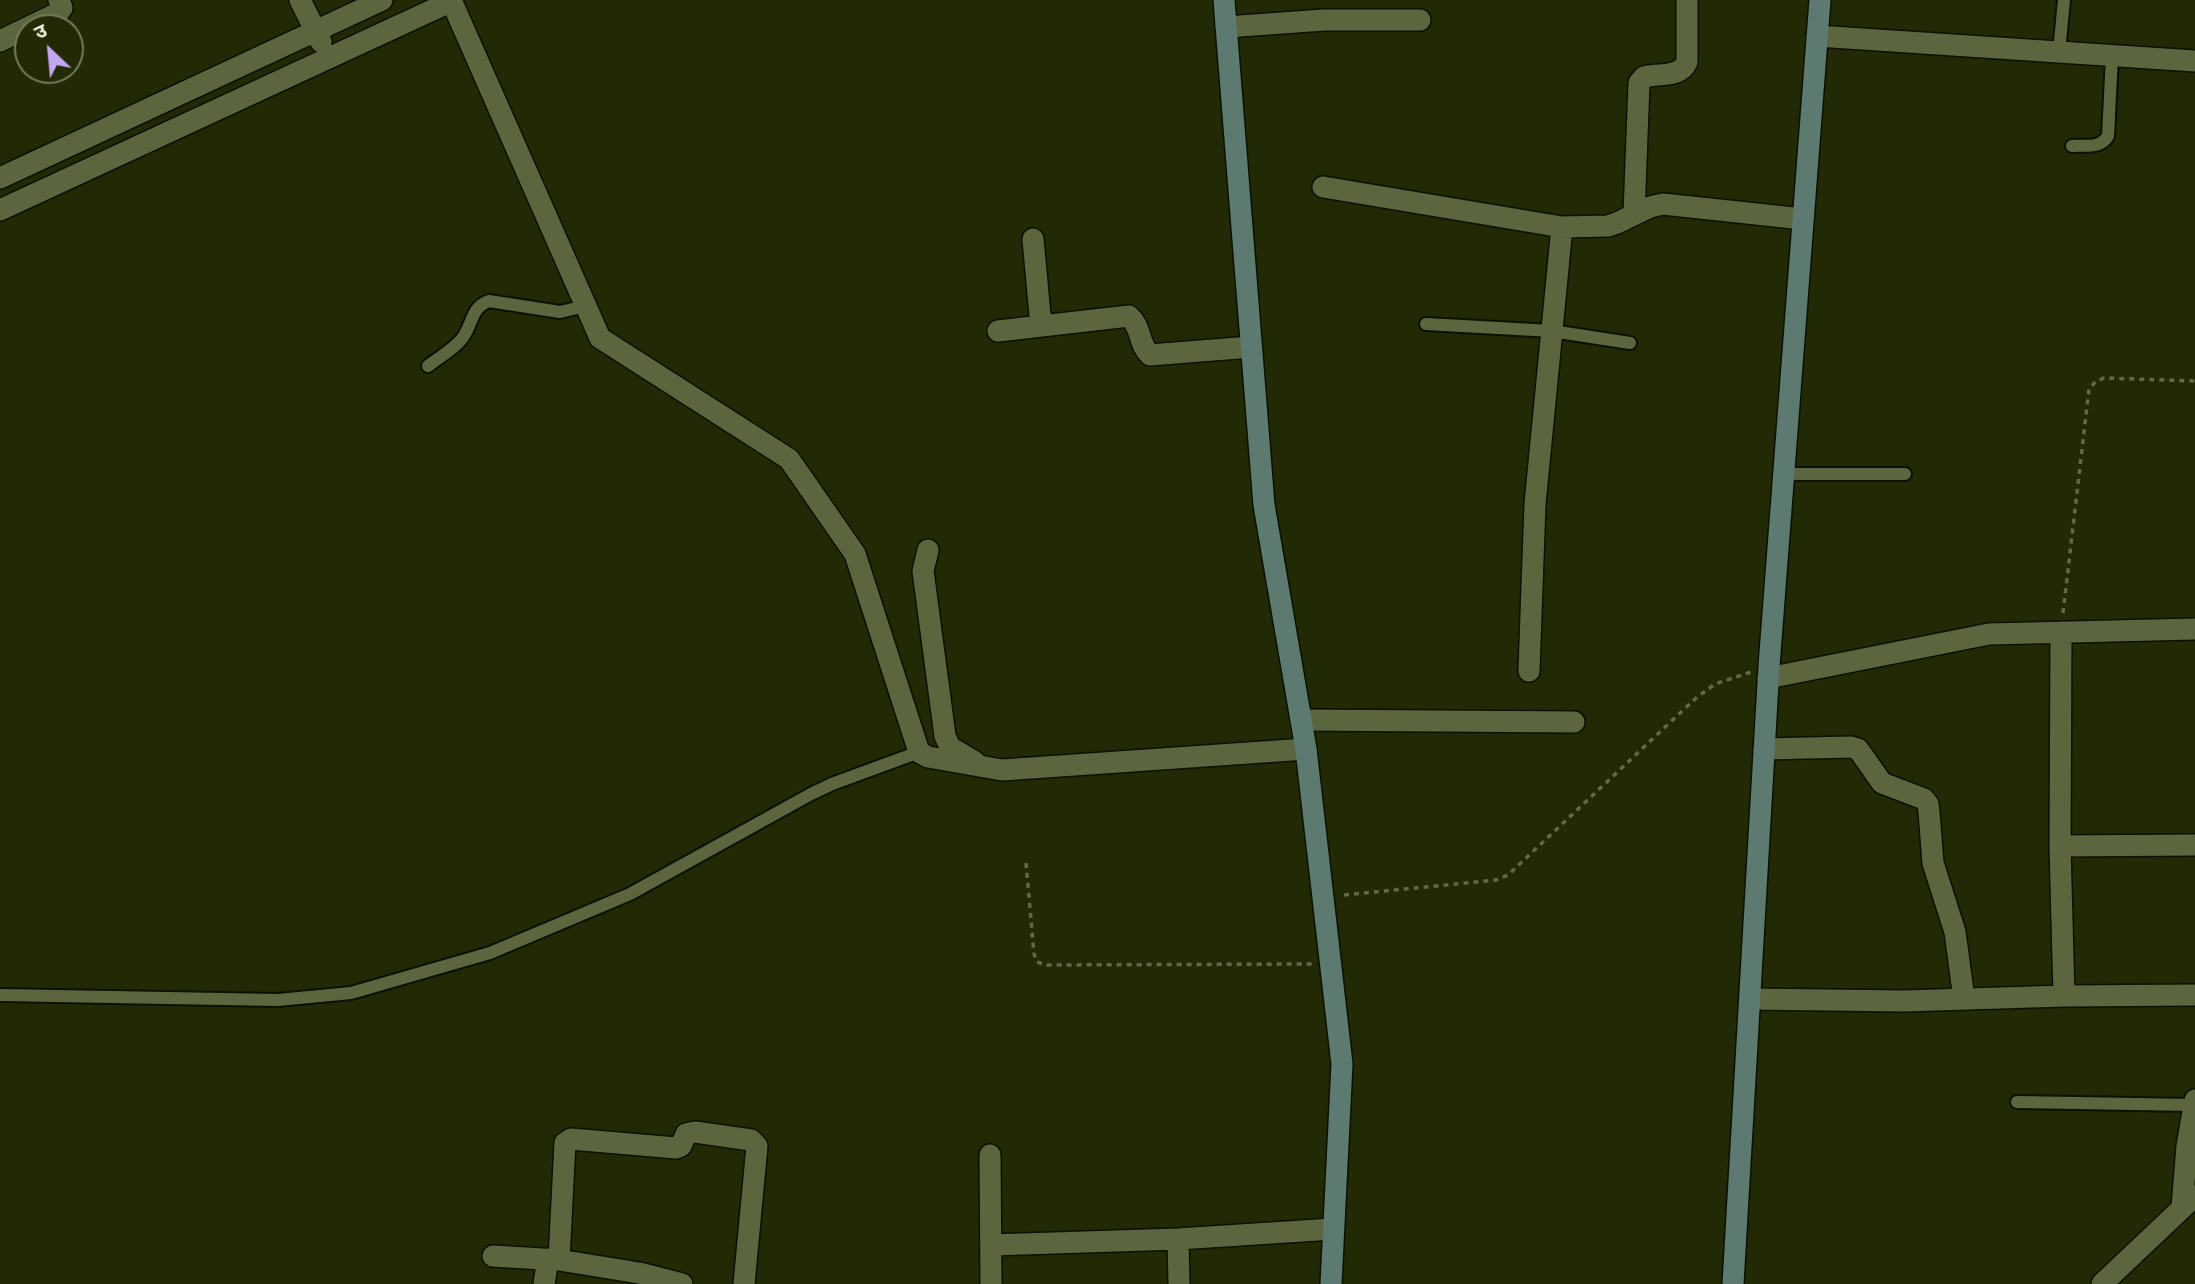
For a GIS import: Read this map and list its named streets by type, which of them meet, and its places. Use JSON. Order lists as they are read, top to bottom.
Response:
{
  "north": "top left"
}
